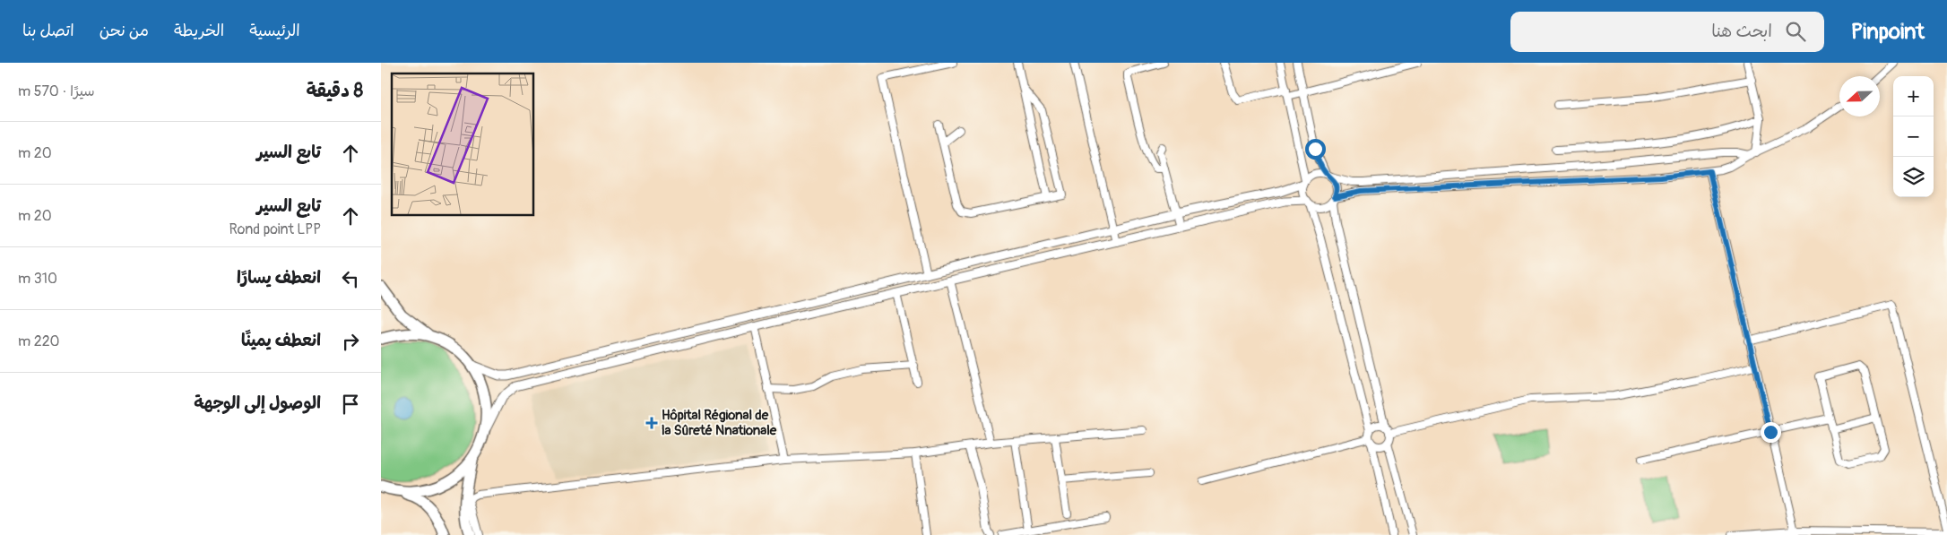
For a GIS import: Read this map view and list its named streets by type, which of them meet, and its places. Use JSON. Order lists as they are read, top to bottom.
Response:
{
  "places": {
    "health": ["Hôpital Régional de la Sûreté Nnationale"]
  },
  "north": "left",
  "page": {
    "header": "Pinpoint",
    "search": "ابحث هنا",
    "nav": [
      "الرئيسية",
      "الخريطة",
      "من نحن",
      "اتصل بنا"
    ],
    "heading": ["8 دقيقة", "سيرًا · 570 m"],
    "map_buttons": ["+", "−"],
    "list": [
      ["تابع السير", "20 m"],
      ["تابع السير", "Rond point LPP", "20 m"],
      ["انعطف يسارًا", "310 m"],
      ["انعطف يمينًا", "220 m"],
      "الوصول إلى الوجهة"
    ]
  }
}
